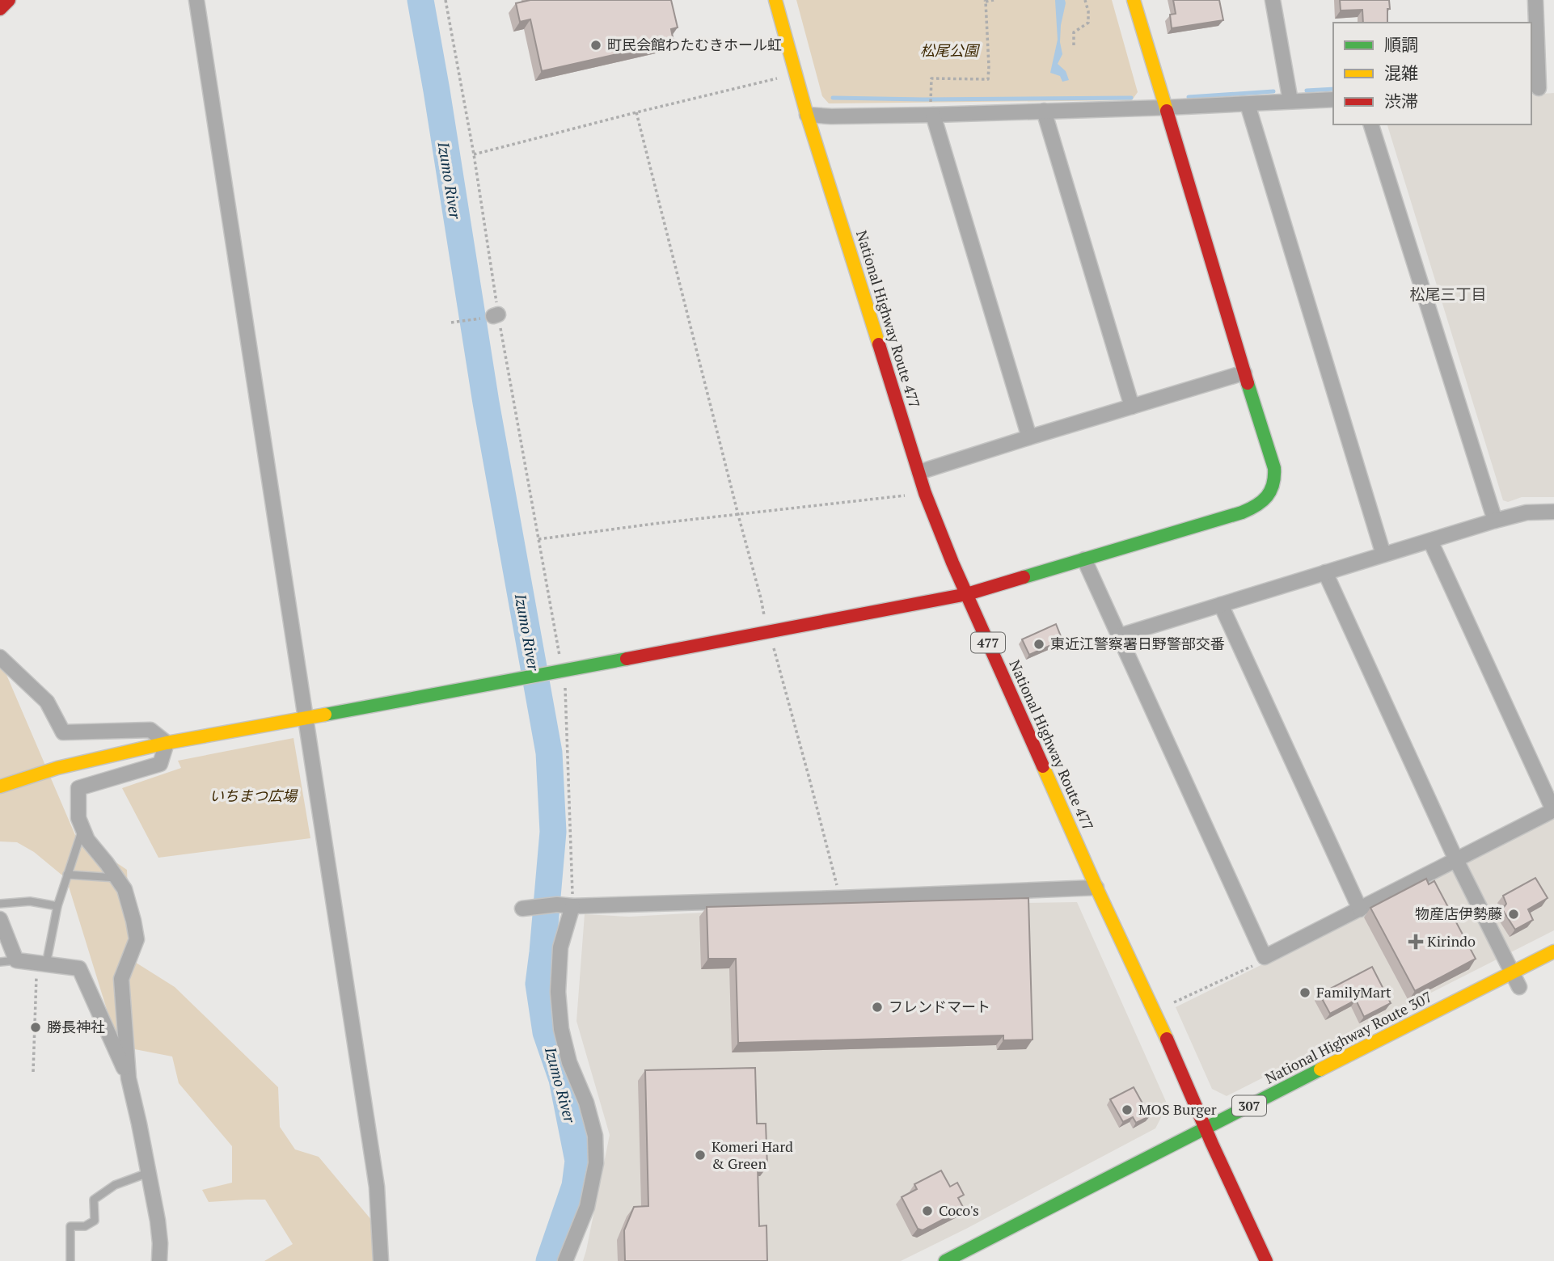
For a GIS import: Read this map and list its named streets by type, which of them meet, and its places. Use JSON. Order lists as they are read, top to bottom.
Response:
{
  "streets": {
    "main road": [
      "National Highway Route 477",
      "477",
      "National Highway Route 307",
      "307"
    ]
  },
  "crossings": [
    ["National Highway Route 477", "National Highway Route 307"]
  ],
  "districts": ["松尾三丁目"],
  "water": ["Izumo River"],
  "parks": ["松尾公園", "いちまつ広場"],
  "places": {
    "other": [
      "町民会館わたむきホール虹",
      "東近江警察署日野警部交番",
      "物産店伊勢藤",
      "FamilyMart",
      "フレンドマート",
      "勝長神社",
      "MOS Burger",
      "Komeri Hard & Green",
      "Coco's"
    ],
    "health": ["Kirindo"]
  },
  "legend": ["順調", "混雑", "渋滞"]
}
